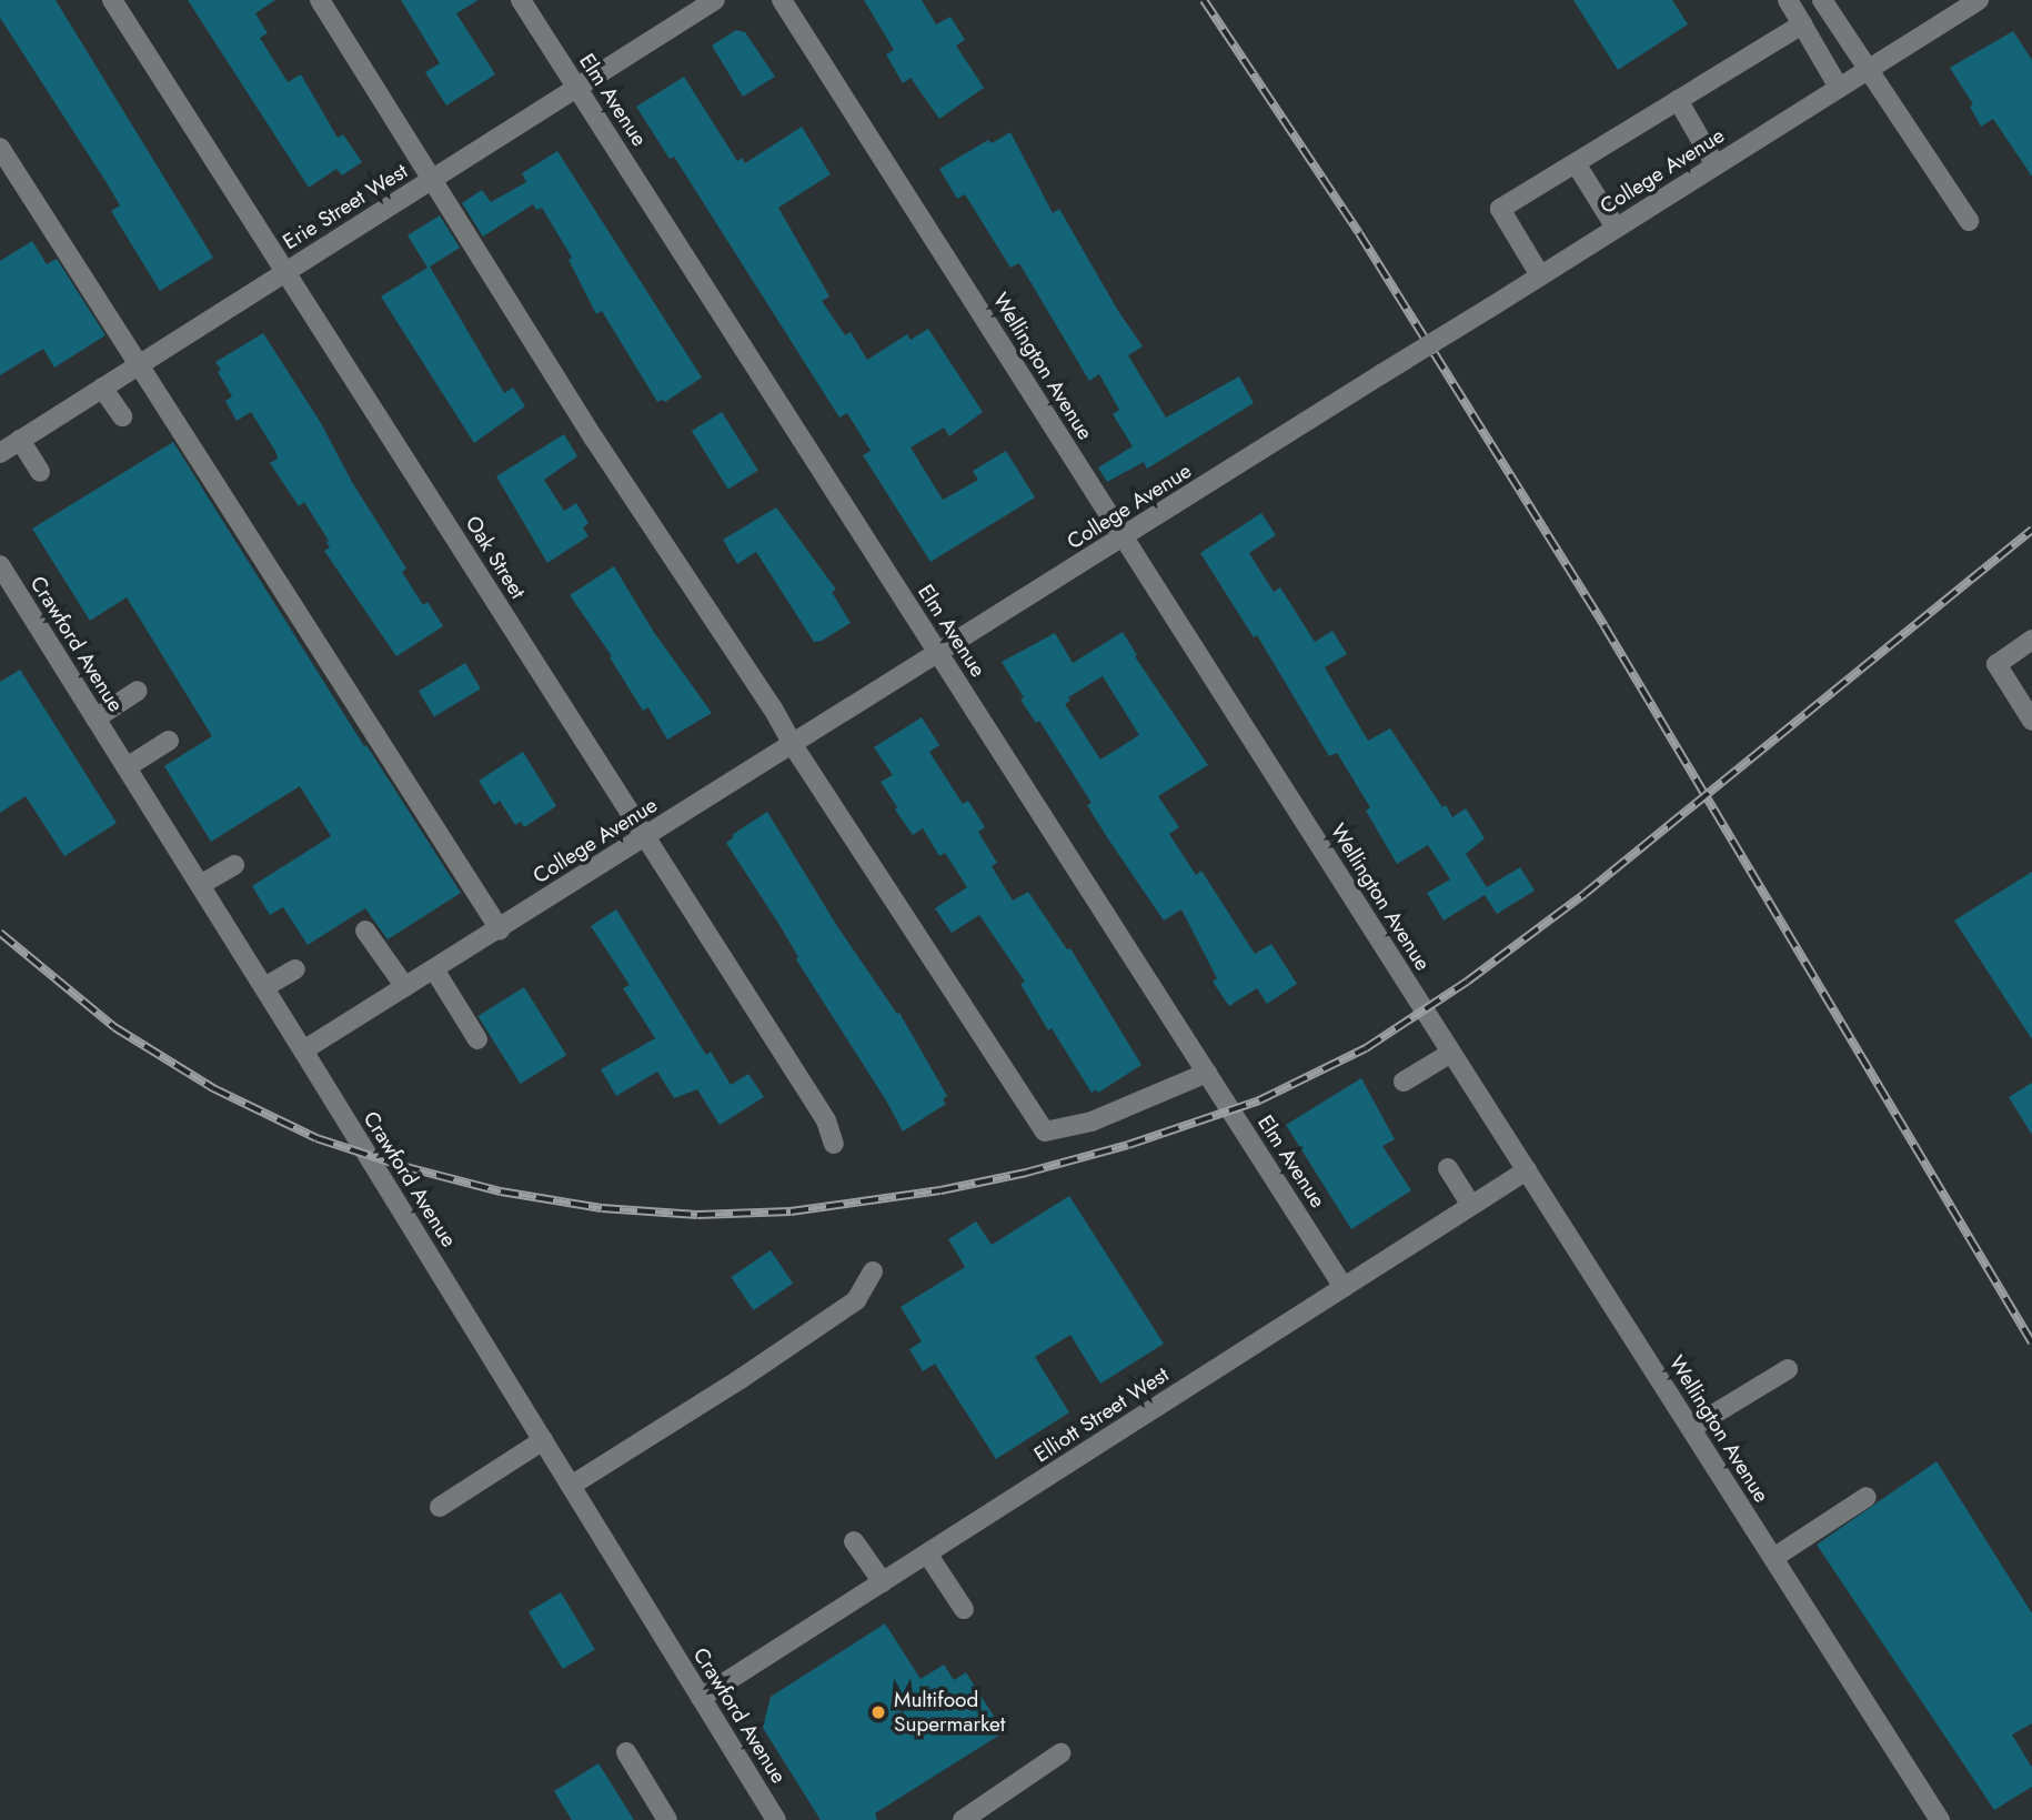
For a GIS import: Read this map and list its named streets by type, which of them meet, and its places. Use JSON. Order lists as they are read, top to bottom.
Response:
{
  "streets": {
    "street": [
      "Elm Avenue",
      "College Avenue",
      "Erie Street West",
      "Wellington Avenue",
      "Oak Street",
      "Crawford Avenue",
      "Elliott Street West"
    ]
  },
  "crossings": [
    ["Elm Avenue", "College Avenue"],
    ["Elm Avenue", "Erie Street West"],
    ["Elm Avenue", "Elliott Street West"],
    ["College Avenue", "Wellington Avenue"],
    ["College Avenue", "Oak Street"],
    ["College Avenue", "Crawford Avenue"],
    ["Erie Street West", "Oak Street"],
    ["Wellington Avenue", "Elliott Street West"],
    ["Crawford Avenue", "Elliott Street West"]
  ],
  "places": ["Multifood Supermarket"]
}
